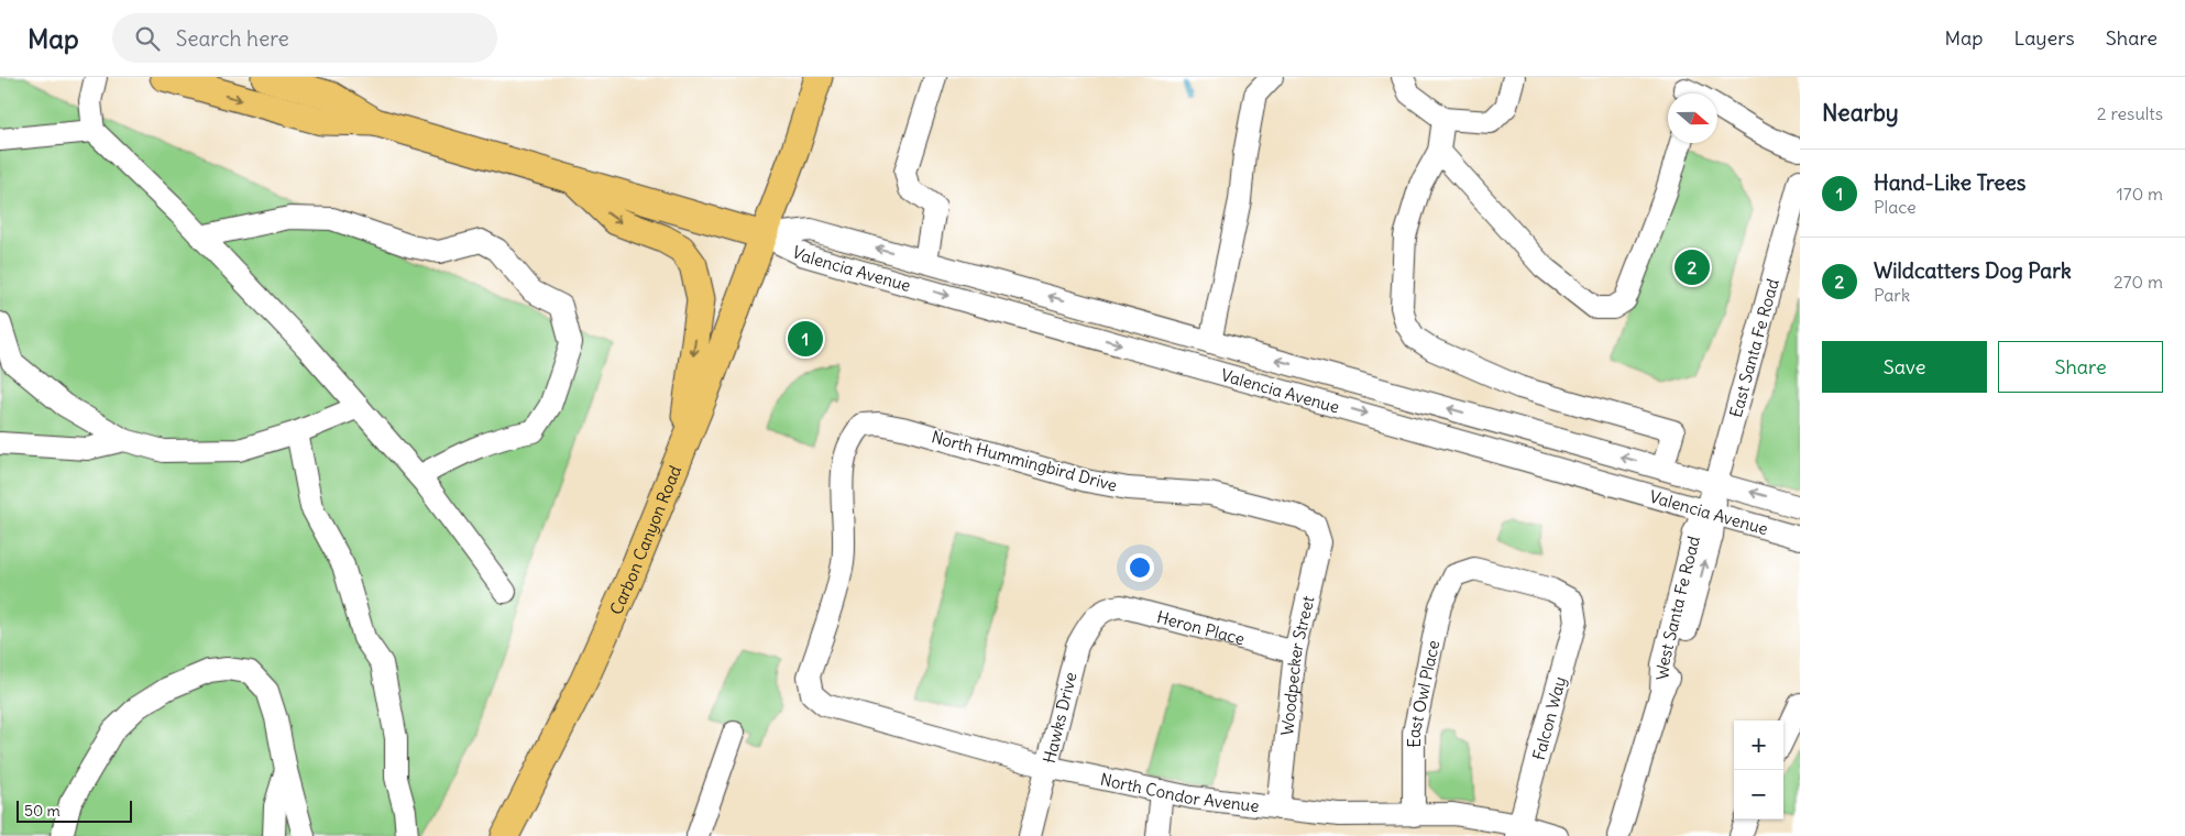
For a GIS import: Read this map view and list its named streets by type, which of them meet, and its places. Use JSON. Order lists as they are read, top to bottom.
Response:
{
  "streets": {
    "main road": ["Valencia Avenue", "Carbon Canyon Road"],
    "street": [
      "East Santa Fe Road",
      "North Hummingbird Drive",
      "West Santa Fe Road",
      "Heron Place",
      "Woodpecker Street",
      "East Owl Place",
      "Hawks Drive",
      "Falcon Way",
      "North Condor Avenue"
    ]
  },
  "crossings": [
    ["Valencia Avenue", "East Santa Fe Road"],
    ["Valencia Avenue", "Carbon Canyon Road"],
    ["Valencia Avenue", "West Santa Fe Road"],
    ["East Santa Fe Road", "West Santa Fe Road"],
    ["North Hummingbird Drive", "Woodpecker Street"],
    ["North Hummingbird Drive", "North Condor Avenue"],
    ["Heron Place", "Woodpecker Street"],
    ["Heron Place", "Hawks Drive"],
    ["Woodpecker Street", "North Condor Avenue"],
    ["East Owl Place", "Falcon Way"],
    ["East Owl Place", "North Condor Avenue"],
    ["Hawks Drive", "North Condor Avenue"],
    ["Falcon Way", "North Condor Avenue"]
  ],
  "scale_bar": "50 m",
  "north": "right",
  "page": {
    "header": "Map",
    "search": "Search here",
    "nav": ["Map", "Layers", "Share"],
    "heading": ["Nearby", "2 results"],
    "list": [
      {
        "mark": "1",
        "name": "Hand-Like Trees",
        "note": "Place",
        "value": "170 m"
      },
      {
        "mark": "2",
        "name": "Wildcatters Dog Park",
        "note": "Park",
        "value": "270 m"
      }
    ],
    "pins": ["2", "1"],
    "buttons": ["Save", "Share"],
    "map_buttons": ["+", "−"],
    "scale": "50 m"
  }
}
